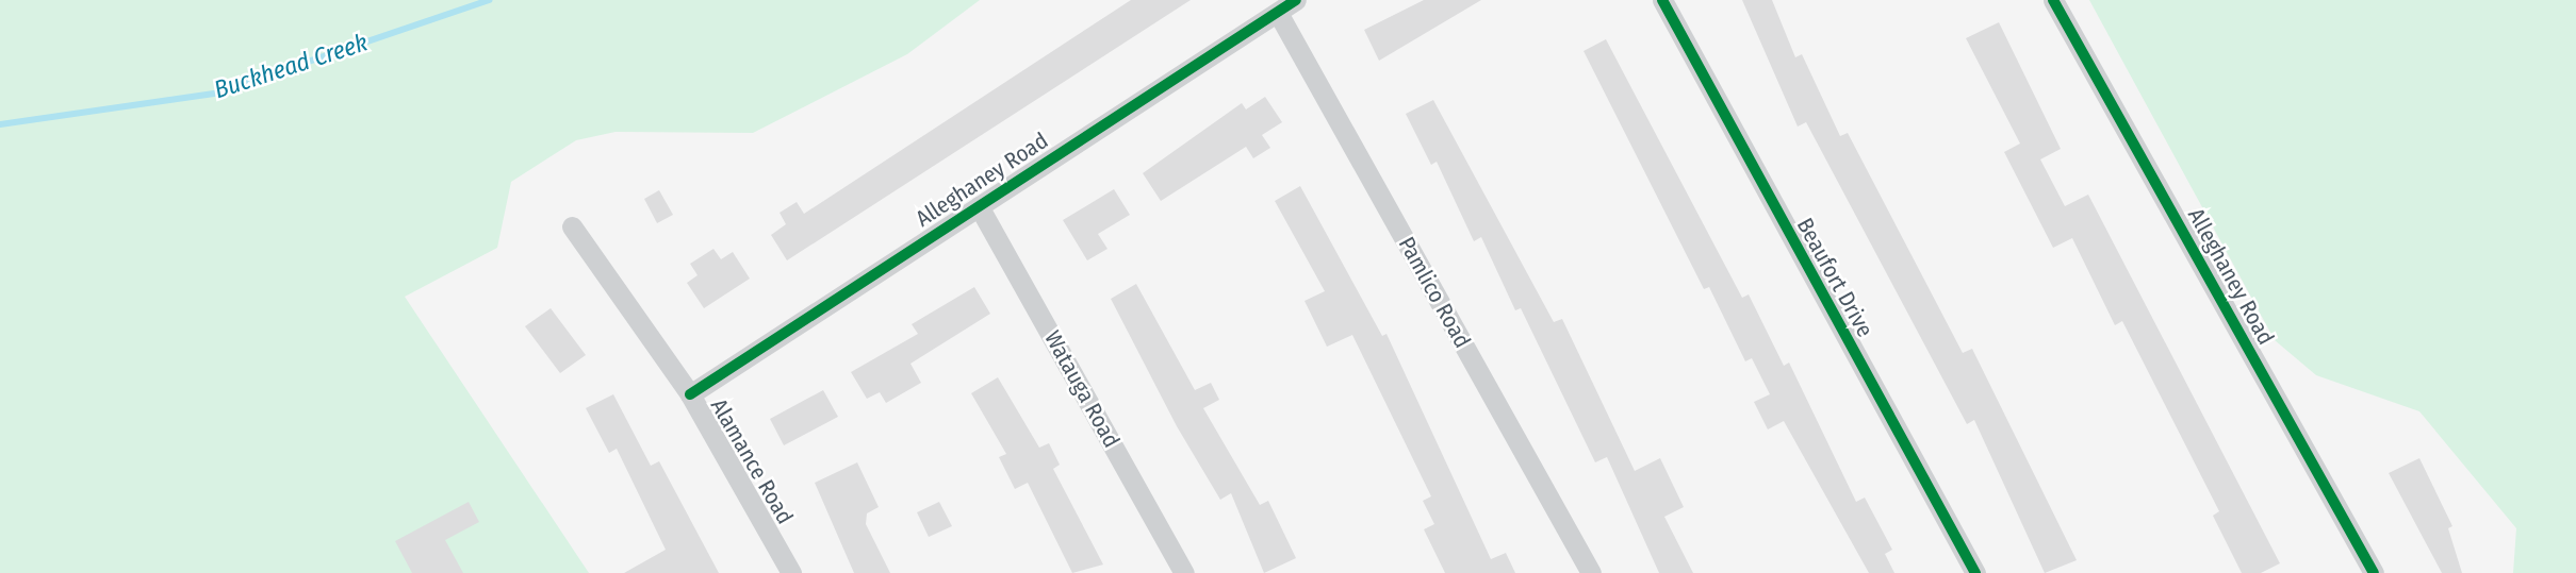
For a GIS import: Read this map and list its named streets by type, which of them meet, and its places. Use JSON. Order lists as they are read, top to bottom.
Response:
{
  "streets": {
    "street": [
      "Alleghaney Road",
      "Beaufort Drive",
      "Pamlico Road",
      "Watauga Road",
      "Alamance Road"
    ]
  },
  "crossings": [
    ["Alleghaney Road", "Pamlico Road"],
    ["Alleghaney Road", "Watauga Road"],
    ["Alleghaney Road", "Alamance Road"]
  ],
  "water": ["Buckhead Creek"]
}
